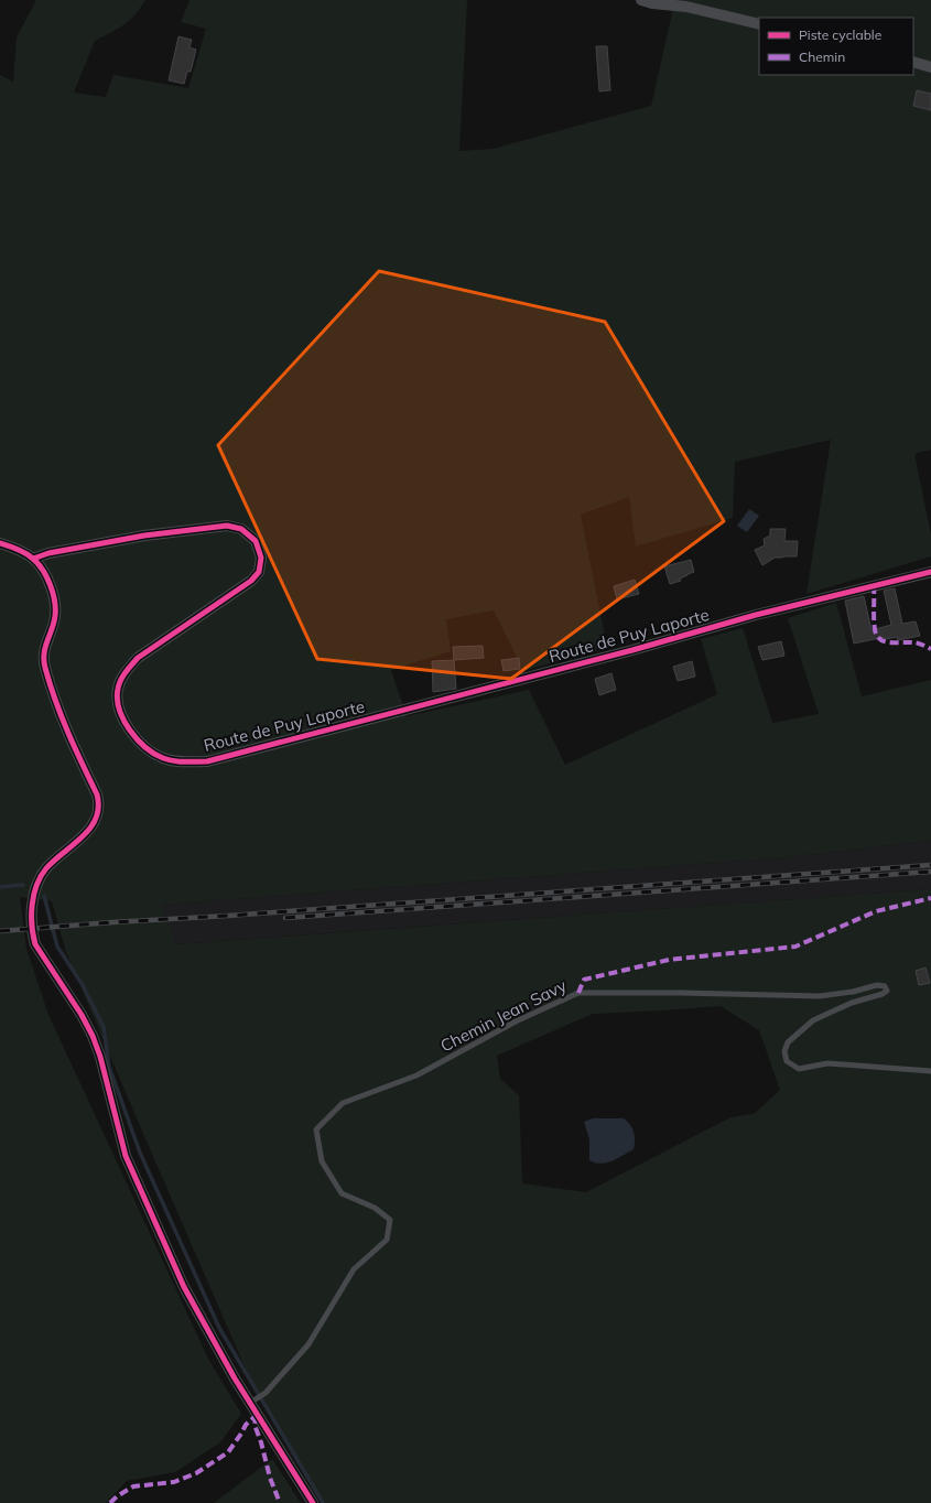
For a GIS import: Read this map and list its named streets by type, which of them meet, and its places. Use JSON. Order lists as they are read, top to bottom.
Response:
{
  "streets": {
    "street": ["Route de Puy Laporte"],
    "lane": ["Chemin Jean Savy"]
  },
  "legend": ["Piste cyclable", "Chemin"]
}
